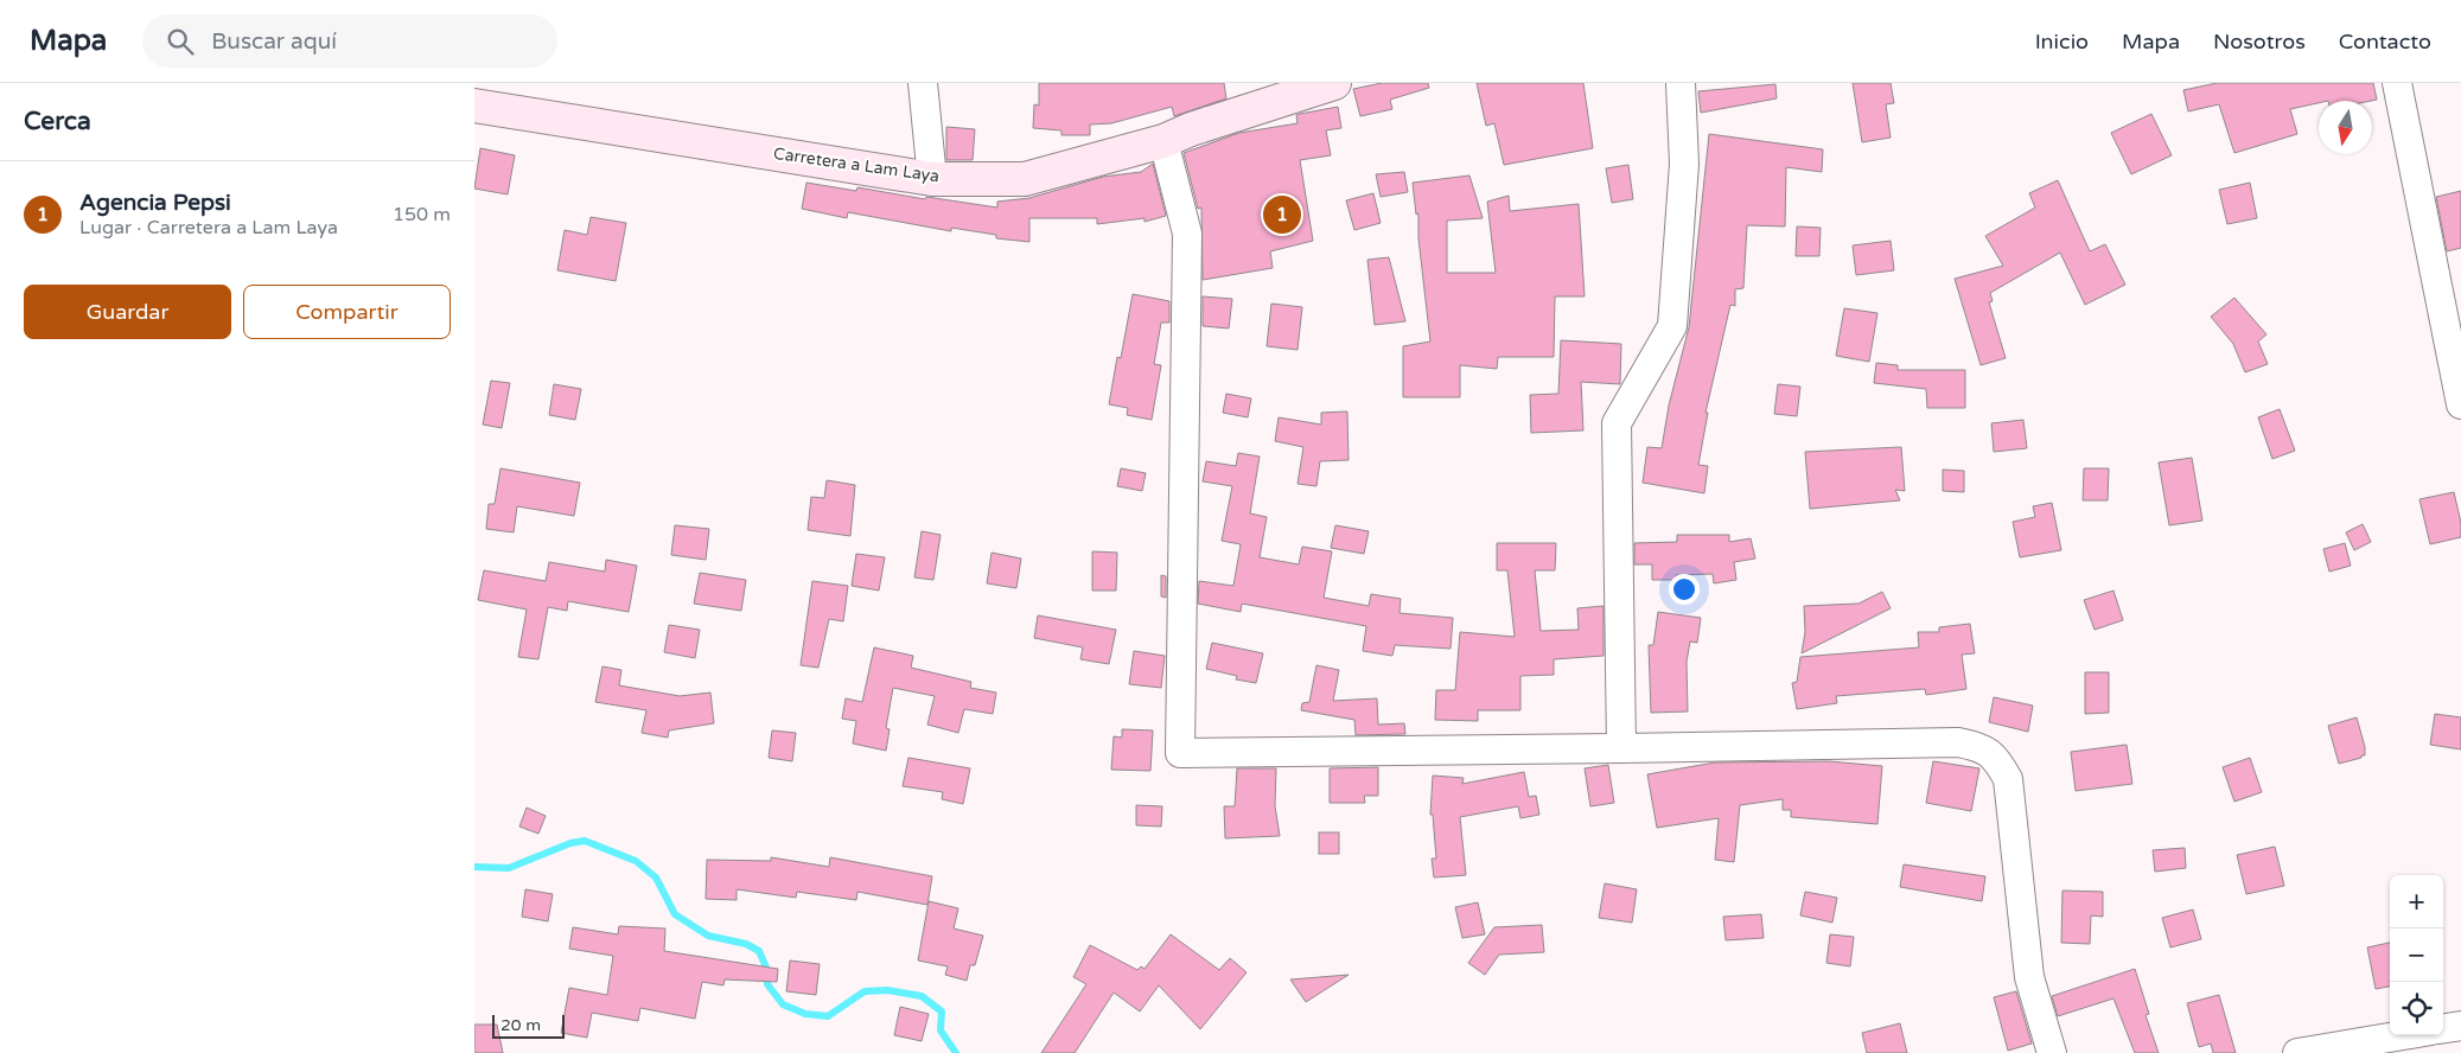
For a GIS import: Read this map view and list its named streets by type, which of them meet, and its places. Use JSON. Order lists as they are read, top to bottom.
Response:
{
  "streets": {
    "main road": ["Carretera a Lam Laya"]
  },
  "scale_bar": "20 m",
  "north": "bottom",
  "page": {
    "header": "Mapa",
    "search": "Buscar aquí",
    "nav": [
      "Inicio",
      "Mapa",
      "Nosotros",
      "Contacto"
    ],
    "heading": "Cerca",
    "list": [
      {
        "mark": "1",
        "name": "Agencia Pepsi",
        "note": "Lugar · Carretera a Lam Laya",
        "value": "150 m"
      }
    ],
    "pins": "1",
    "buttons": ["Guardar", "Compartir"],
    "map_buttons": ["+", "−"],
    "scale": "20 m"
  }
}
